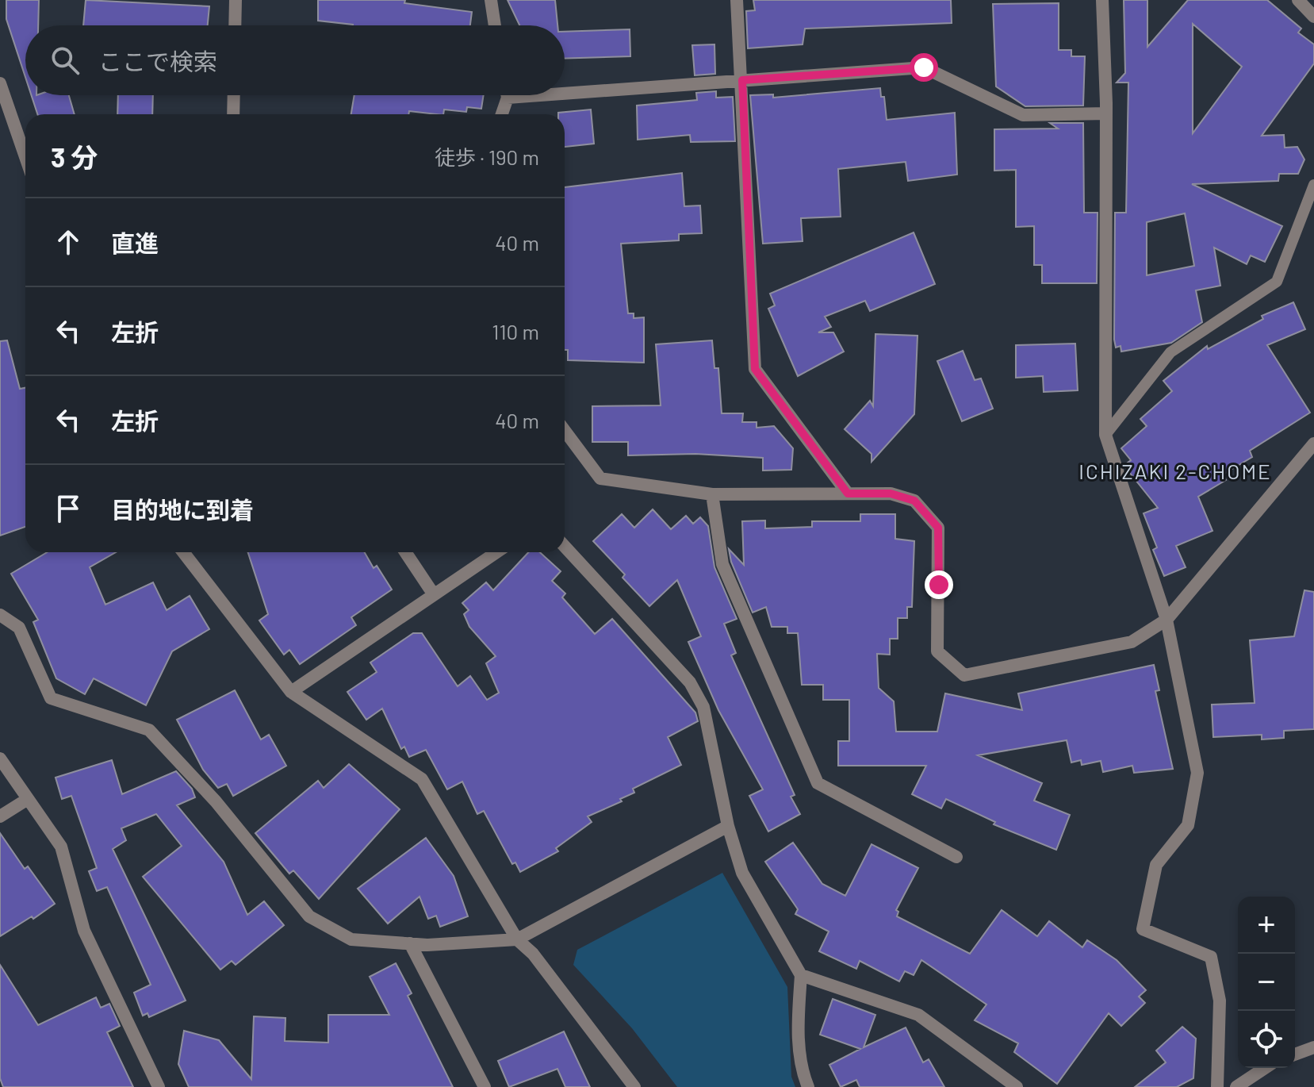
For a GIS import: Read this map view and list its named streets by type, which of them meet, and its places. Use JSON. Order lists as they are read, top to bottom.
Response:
{
  "districts": ["ICHIZAKI 2-CHOME"],
  "page": {
    "search": "ここで検索",
    "heading": ["3 分", "徒歩 · 190 m"],
    "list": [
      ["直進", "40 m"],
      ["左折", "110 m"],
      ["左折", "40 m"],
      "目的地に到着"
    ],
    "map_buttons": ["+", "−"]
  }
}
